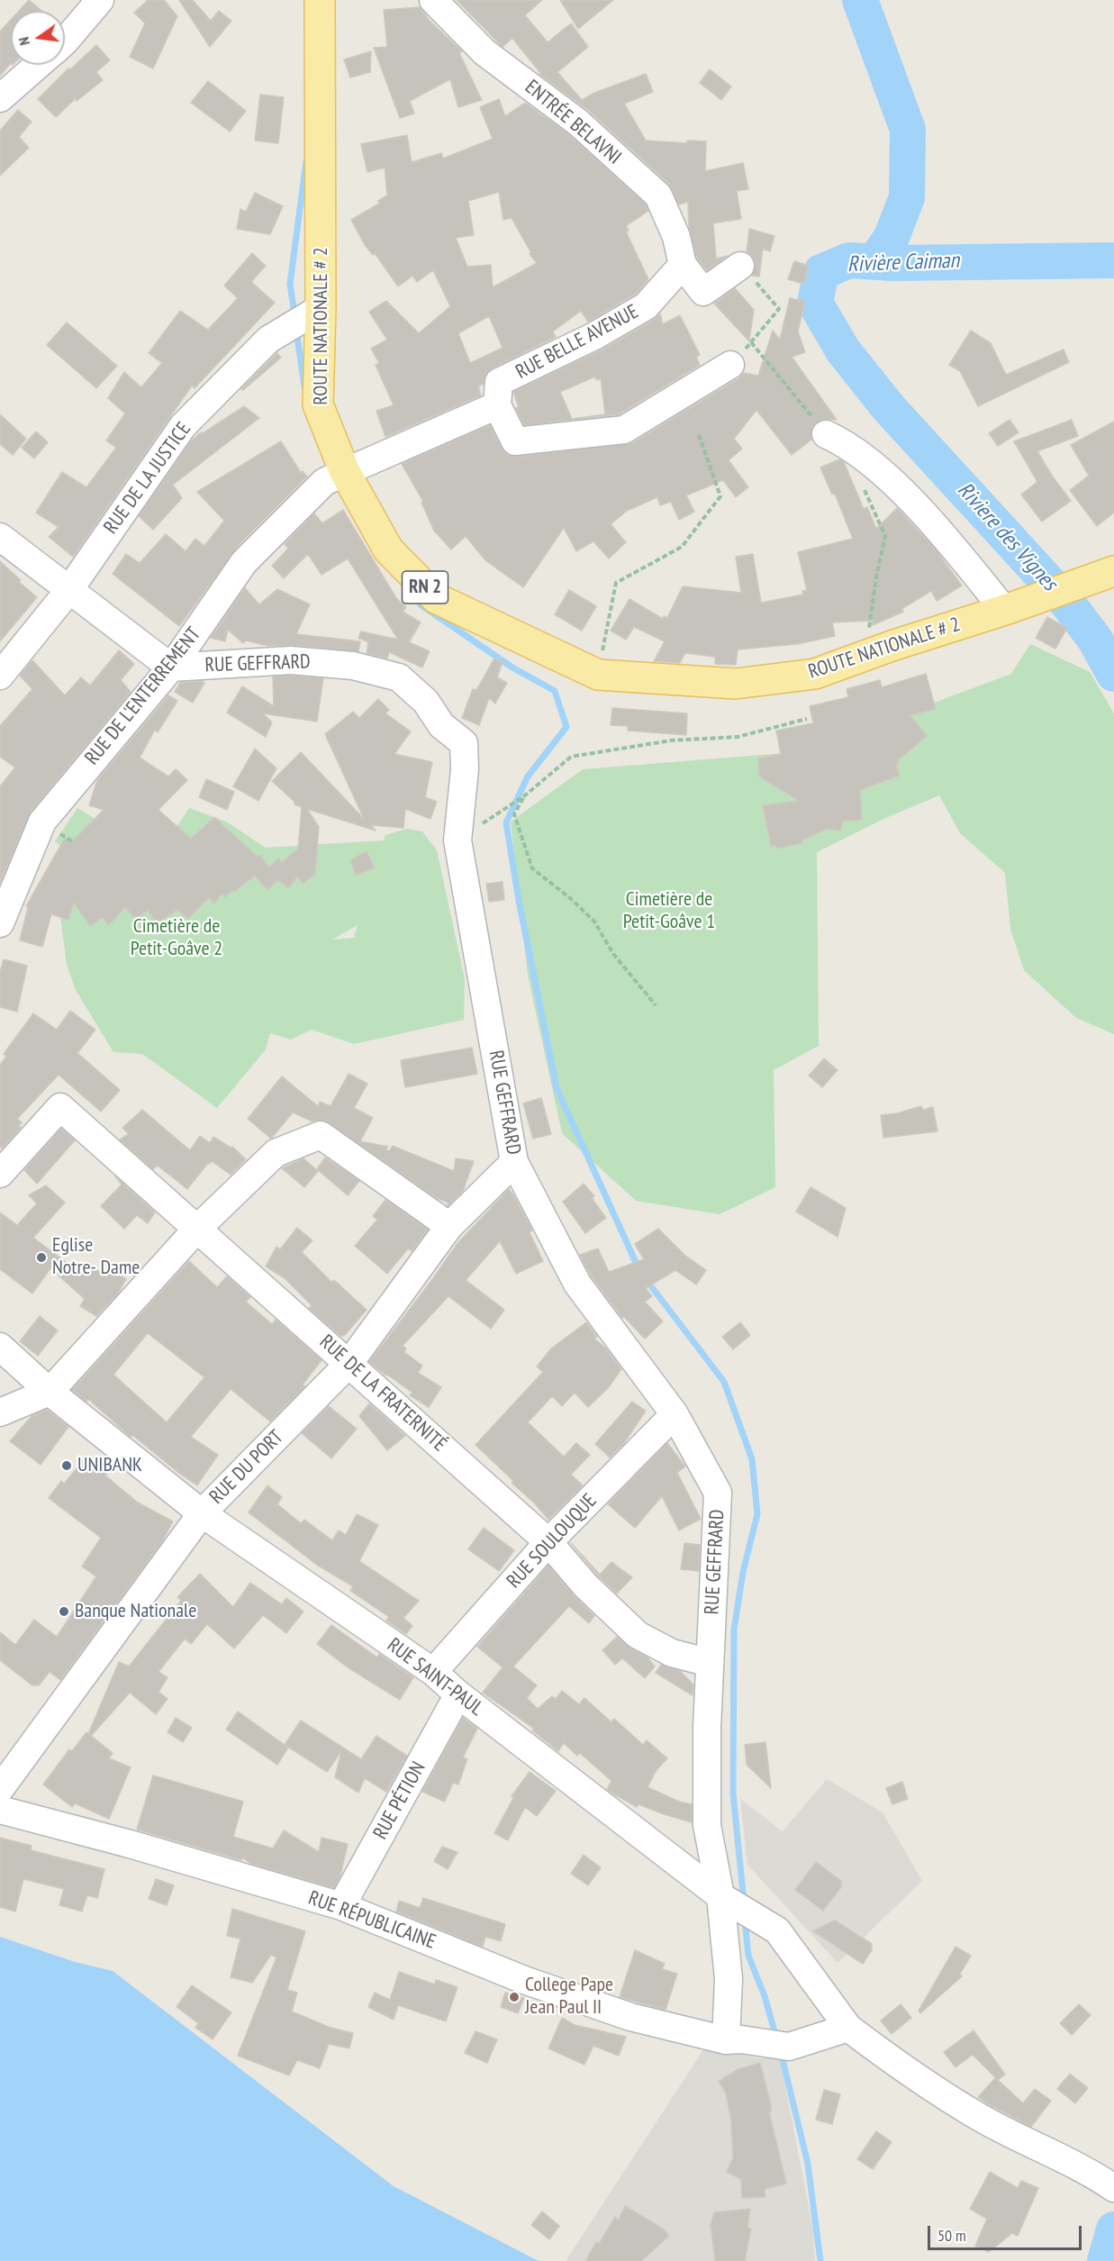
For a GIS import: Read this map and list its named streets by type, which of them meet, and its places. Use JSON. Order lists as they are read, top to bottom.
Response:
{
  "streets": {
    "main road": ["ROUTE NATIONALE # 2", "RN 2"],
    "street": [
      "ENTRÉE BELAVNI",
      "RUE BELLE AVENUE",
      "RUE DE LA JUSTICE",
      "RUE GEFFRARD",
      "RUE DE L'ENTERREMENT",
      "RUE DE LA FRATERNITÉ",
      "RUE DU PORT",
      "RUE SOULOUQUE",
      "RUE SAINT-PAUL",
      "RUE PÉTION",
      "RUE RÉPUBLICAINE"
    ]
  },
  "crossings": [
    ["ENTRÉE BELAVNI", "RUE BELLE AVENUE"],
    ["ROUTE NATIONALE # 2", "RUE DE LA JUSTICE"],
    ["ROUTE NATIONALE # 2", "RN 2"],
    ["ROUTE NATIONALE # 2", "RUE DE L'ENTERREMENT"],
    ["RUE GEFFRARD", "RUE DE L'ENTERREMENT"],
    ["RUE GEFFRARD", "RUE DE LA FRATERNITÉ"],
    ["RUE GEFFRARD", "RUE DU PORT"],
    ["RUE GEFFRARD", "RUE SOULOUQUE"],
    ["RUE GEFFRARD", "RUE SAINT-PAUL"],
    ["RUE GEFFRARD", "RUE RÉPUBLICAINE"],
    ["RUE DE LA FRATERNITÉ", "RUE DU PORT"],
    ["RUE DE LA FRATERNITÉ", "RUE SOULOUQUE"],
    ["RUE DU PORT", "RUE SAINT-PAUL"],
    ["RUE SOULOUQUE", "RUE SAINT-PAUL"],
    ["RUE SAINT-PAUL", "RUE PÉTION"],
    ["RUE SAINT-PAUL", "RUE RÉPUBLICAINE"],
    ["RUE PÉTION", "RUE RÉPUBLICAINE"]
  ],
  "water": ["Rivière Caiman", "Riviere des Vignes"],
  "parks": ["Cimetière de Petit-Goâve 1", "Cimetière de Petit-Goâve 2"],
  "places": [
    "Eglise Notre- Dame",
    "UNIBANK",
    "Banque Nationale",
    "College Pape Jean Paul II"
  ],
  "scale_bar": "50 m",
  "north": "left"
}
